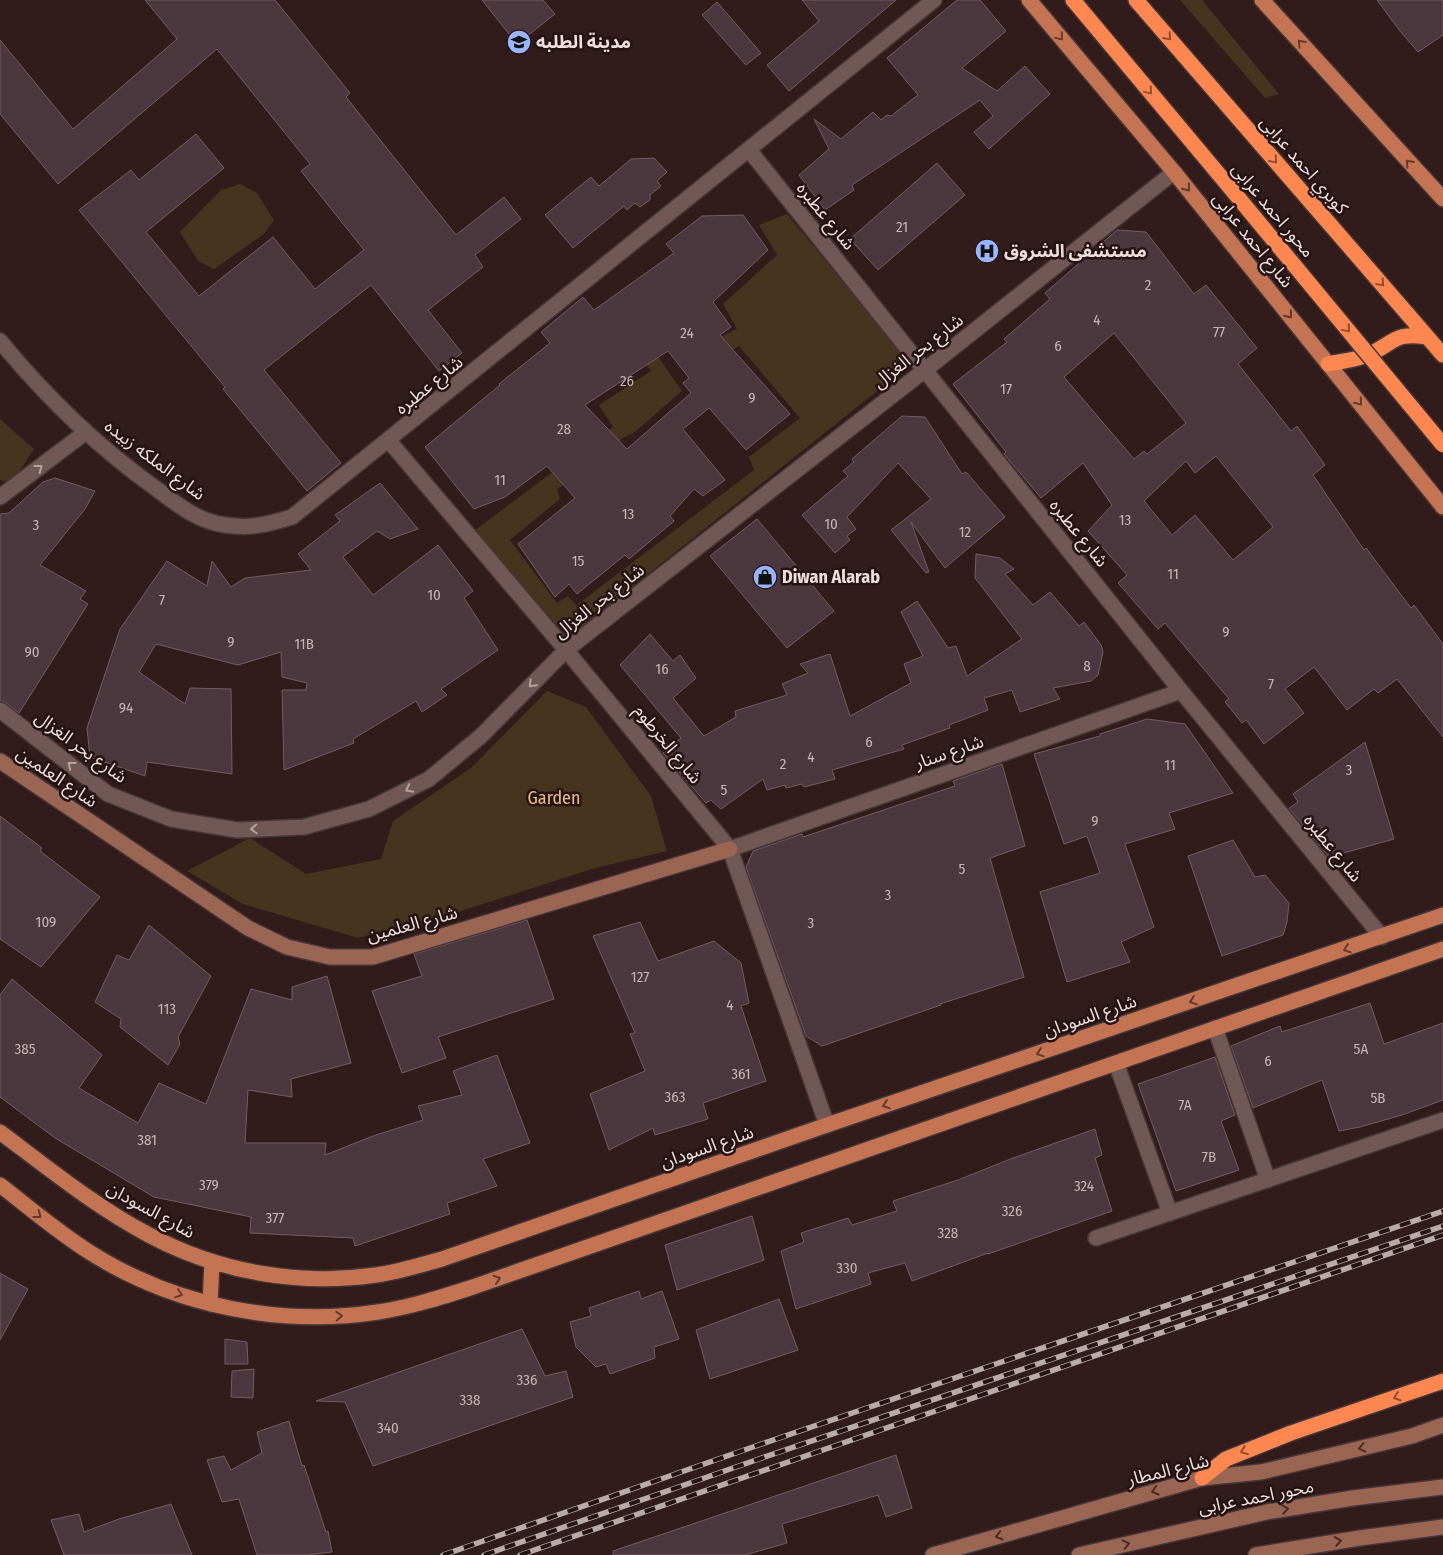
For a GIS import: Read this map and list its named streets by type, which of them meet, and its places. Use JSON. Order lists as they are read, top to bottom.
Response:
{
  "streets": {
    "highway": ["كوبري احمد عرابى", "محور احمد عرابى"],
    "main road": ["شارع احمد عرابى", "شارع السودان"],
    "street": [
      "شارع عطبره",
      "شارع بحر الغزال",
      "شارع الملكه زبيده",
      "شارع الخرطوم",
      "شارع سنار",
      "شارع العلمين",
      "شارع المطار"
    ]
  },
  "crossings": [
    ["شارع عطبره", "شارع بحر الغزال"],
    ["شارع عطبره", "شارع الملكه زبيده"],
    ["شارع عطبره", "شارع الخرطوم"],
    ["شارع عطبره", "شارع سنار"],
    ["شارع عطبره", "شارع السودان"],
    ["شارع احمد عرابى", "شارع بحر الغزال"],
    ["شارع بحر الغزال", "شارع الخرطوم"],
    ["شارع الملكه زبيده", "شارع الخرطوم"],
    ["شارع الخرطوم", "شارع سنار"],
    ["شارع الخرطوم", "شارع العلمين"],
    ["شارع الخرطوم", "شارع السودان"],
    ["شارع سنار", "شارع العلمين"]
  ],
  "one_way": [
    "كوبري احمد عرابى",
    "محور احمد عرابى",
    "شارع احمد عرابى",
    "شارع بحر الغزال"
  ],
  "parks": ["Garden"],
  "places": {
    "school or university": ["مدينة الطلبه"],
    "hospital": ["مستشفى الشروق"],
    "shop": ["Diwan Alarab"]
  },
  "house_numbers": [
    "21",
    "2",
    "4",
    "77",
    "24",
    "6",
    "26",
    "17",
    "9",
    "28",
    "11",
    "13",
    "13",
    "10",
    "3",
    "12",
    "15",
    "11",
    "10",
    "7",
    "9",
    "9",
    "11B",
    "90",
    "8",
    "16",
    "7",
    "94",
    "6",
    "4",
    "2",
    "11",
    "3",
    "5",
    "9",
    "5",
    "3",
    "109",
    "3",
    "127",
    "4",
    "113",
    "385",
    "5A",
    "6",
    "361",
    "363",
    "5B",
    "7A",
    "381",
    "7B",
    "379",
    "324",
    "326",
    "377",
    "328",
    "330",
    "336",
    "338",
    "340"
  ]
}
